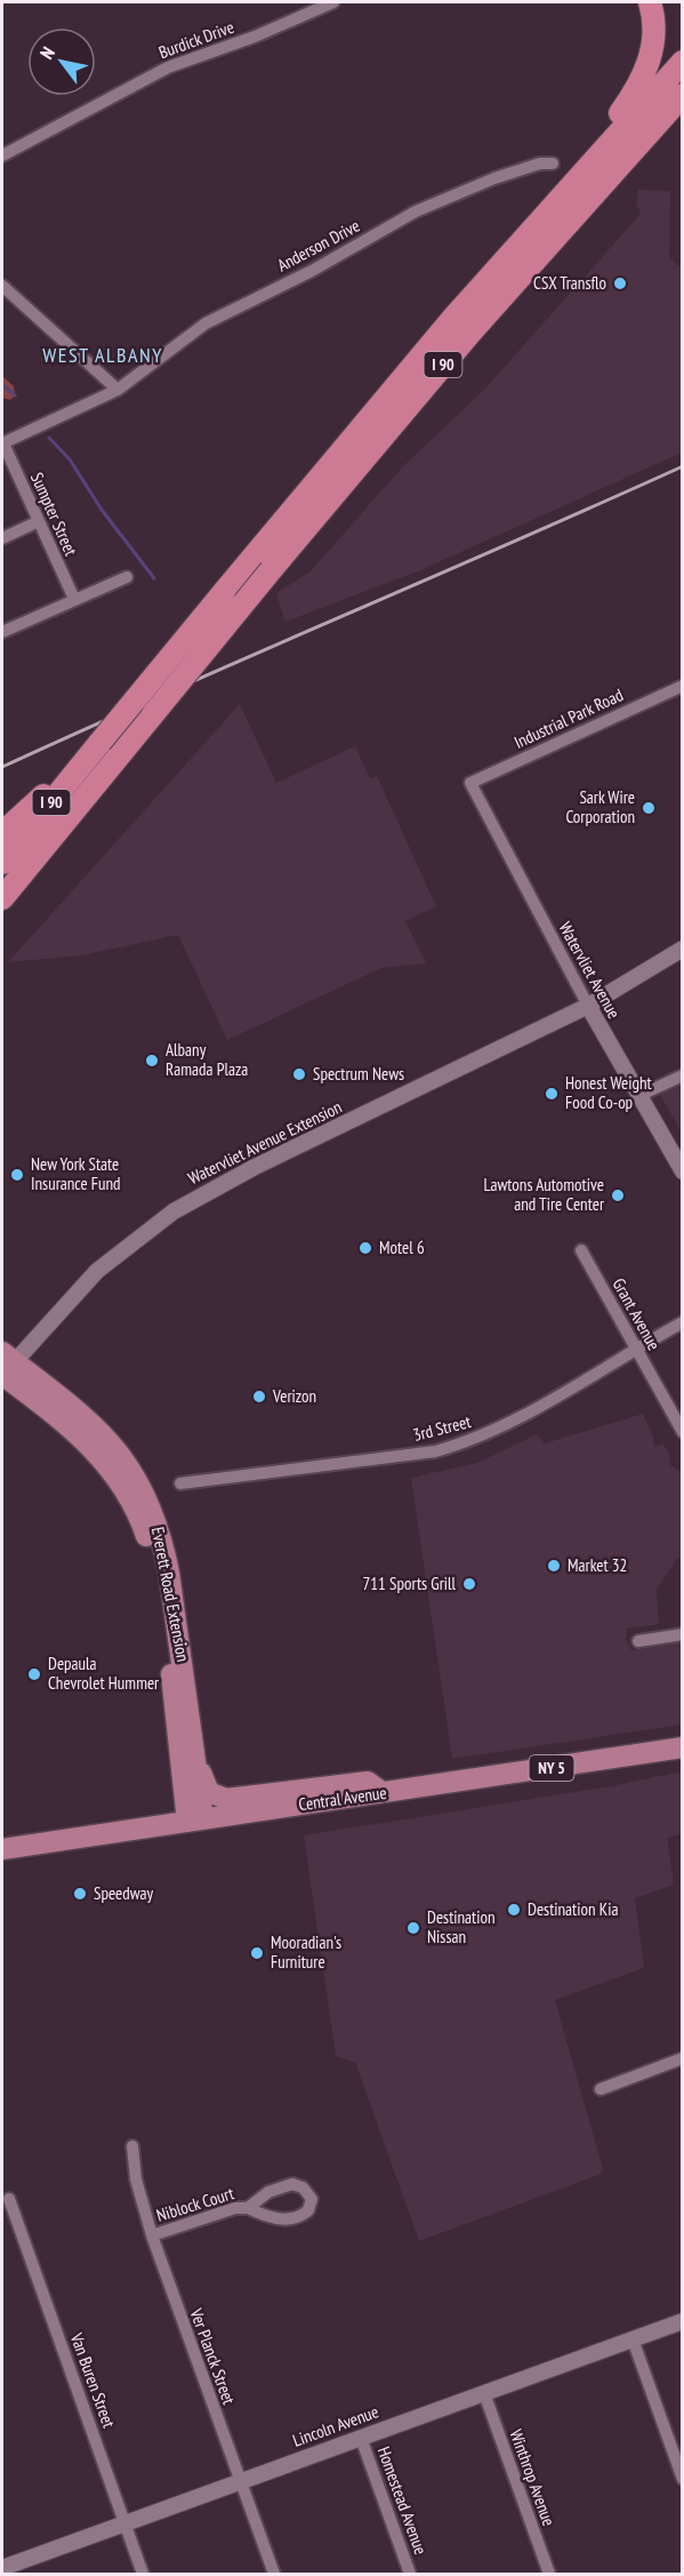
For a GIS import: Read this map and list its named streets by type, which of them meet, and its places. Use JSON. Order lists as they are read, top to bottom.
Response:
{
  "streets": {
    "highway": ["I 90"],
    "main road": ["Everett Road Extension", "NY 5", "Central Avenue"],
    "street": [
      "Burdick Drive",
      "Anderson Drive",
      "Sumpter Street",
      "Industrial Park Road",
      "Watervliet Avenue",
      "Watervliet Avenue Extension",
      "Grant Avenue",
      "3rd Street",
      "Niblock Court",
      "Ver Planck Street",
      "Van Buren Street",
      "Lincoln Avenue",
      "Winthrop Avenue",
      "Homestead Avenue"
    ]
  },
  "crossings": [
    ["Anderson Drive", "Sumpter Street"],
    ["Industrial Park Road", "Watervliet Avenue"],
    ["Watervliet Avenue", "Watervliet Avenue Extension"],
    ["Watervliet Avenue Extension", "Everett Road Extension"],
    ["Grant Avenue", "3rd Street"],
    ["Everett Road Extension", "Central Avenue"],
    ["Niblock Court", "Ver Planck Street"],
    ["Ver Planck Street", "Lincoln Avenue"],
    ["Van Buren Street", "Lincoln Avenue"],
    ["Lincoln Avenue", "Winthrop Avenue"],
    ["Lincoln Avenue", "Homestead Avenue"]
  ],
  "districts": ["WEST ALBANY"],
  "places": [
    "CSX Transflo",
    "Sark Wire Corporation",
    "Albany Ramada Plaza",
    "Spectrum News",
    "Honest Weight Food Co-op",
    "New York State Insurance Fund",
    "Lawtons Automotive and Tire Center",
    "Motel 6",
    "Verizon",
    "Market 32",
    "711 Sports Grill",
    "Depaula Chevrolet Hummer",
    "Speedway",
    "Destination Kia",
    "Destination Nissan",
    "Mooradian's Furniture"
  ],
  "north": "top left"
}
